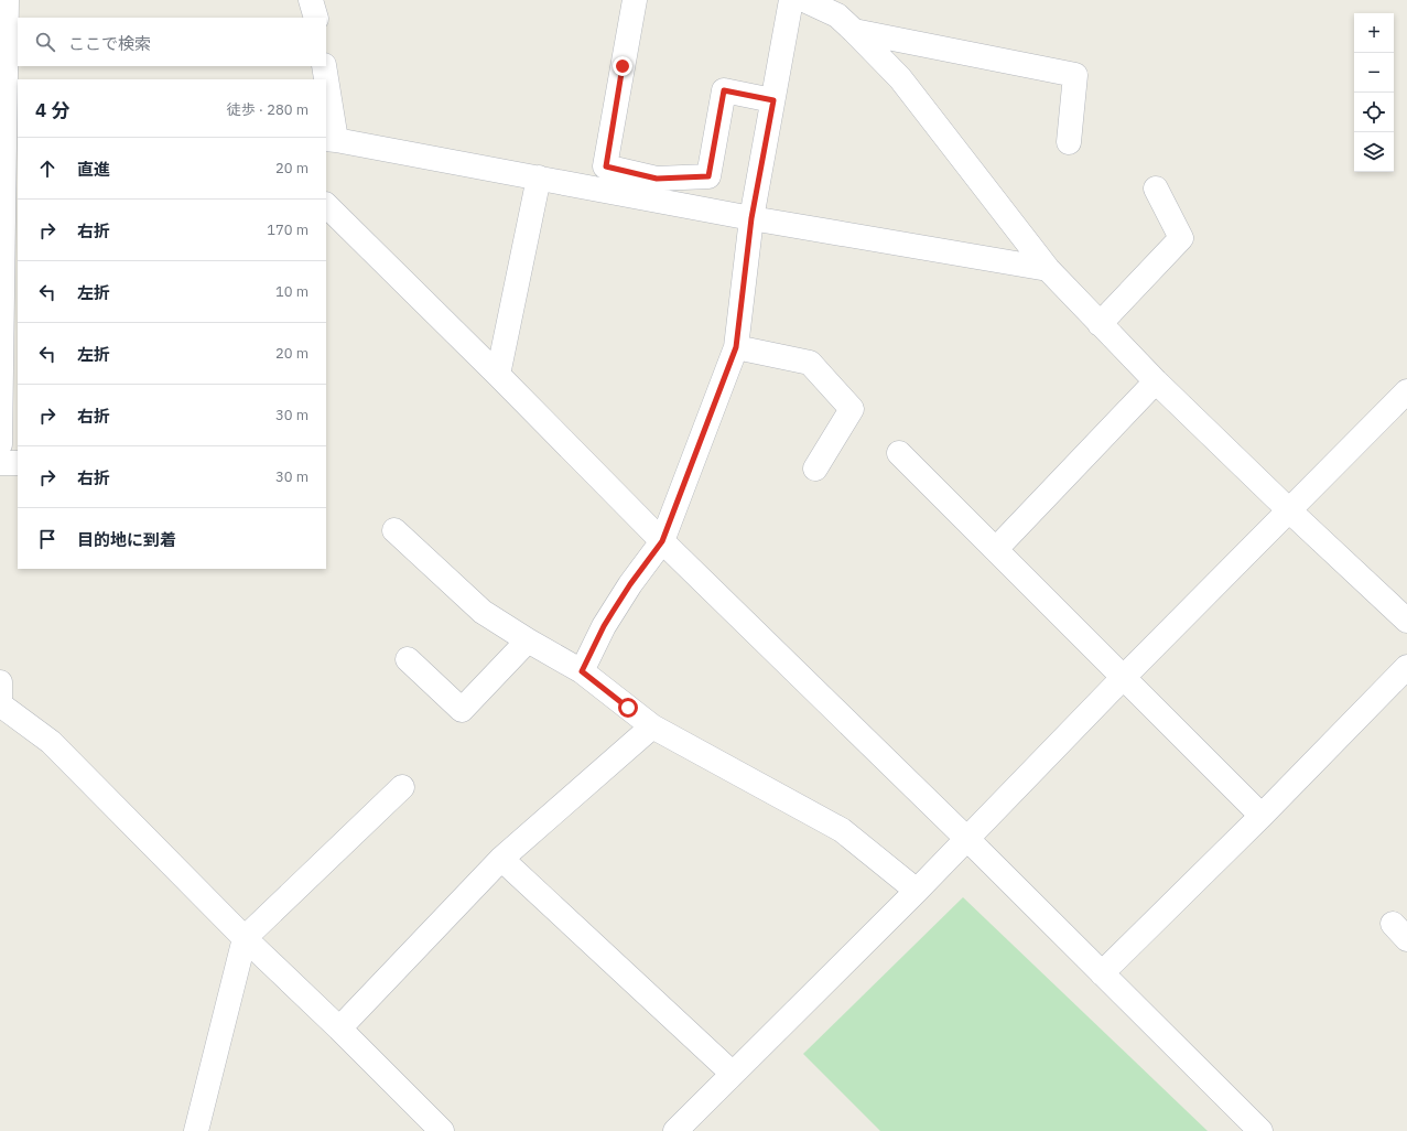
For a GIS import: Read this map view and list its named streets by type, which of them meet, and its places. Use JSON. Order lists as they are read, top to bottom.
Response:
{
  "page": {
    "map_buttons": ["+", "−"],
    "search": "ここで検索",
    "heading": ["4 分", "徒歩 · 280 m"],
    "list": [
      ["直進", "20 m"],
      ["右折", "170 m"],
      ["左折", "10 m"],
      ["左折", "20 m"],
      ["右折", "30 m"],
      ["右折", "30 m"],
      "目的地に到着"
    ]
  }
}
